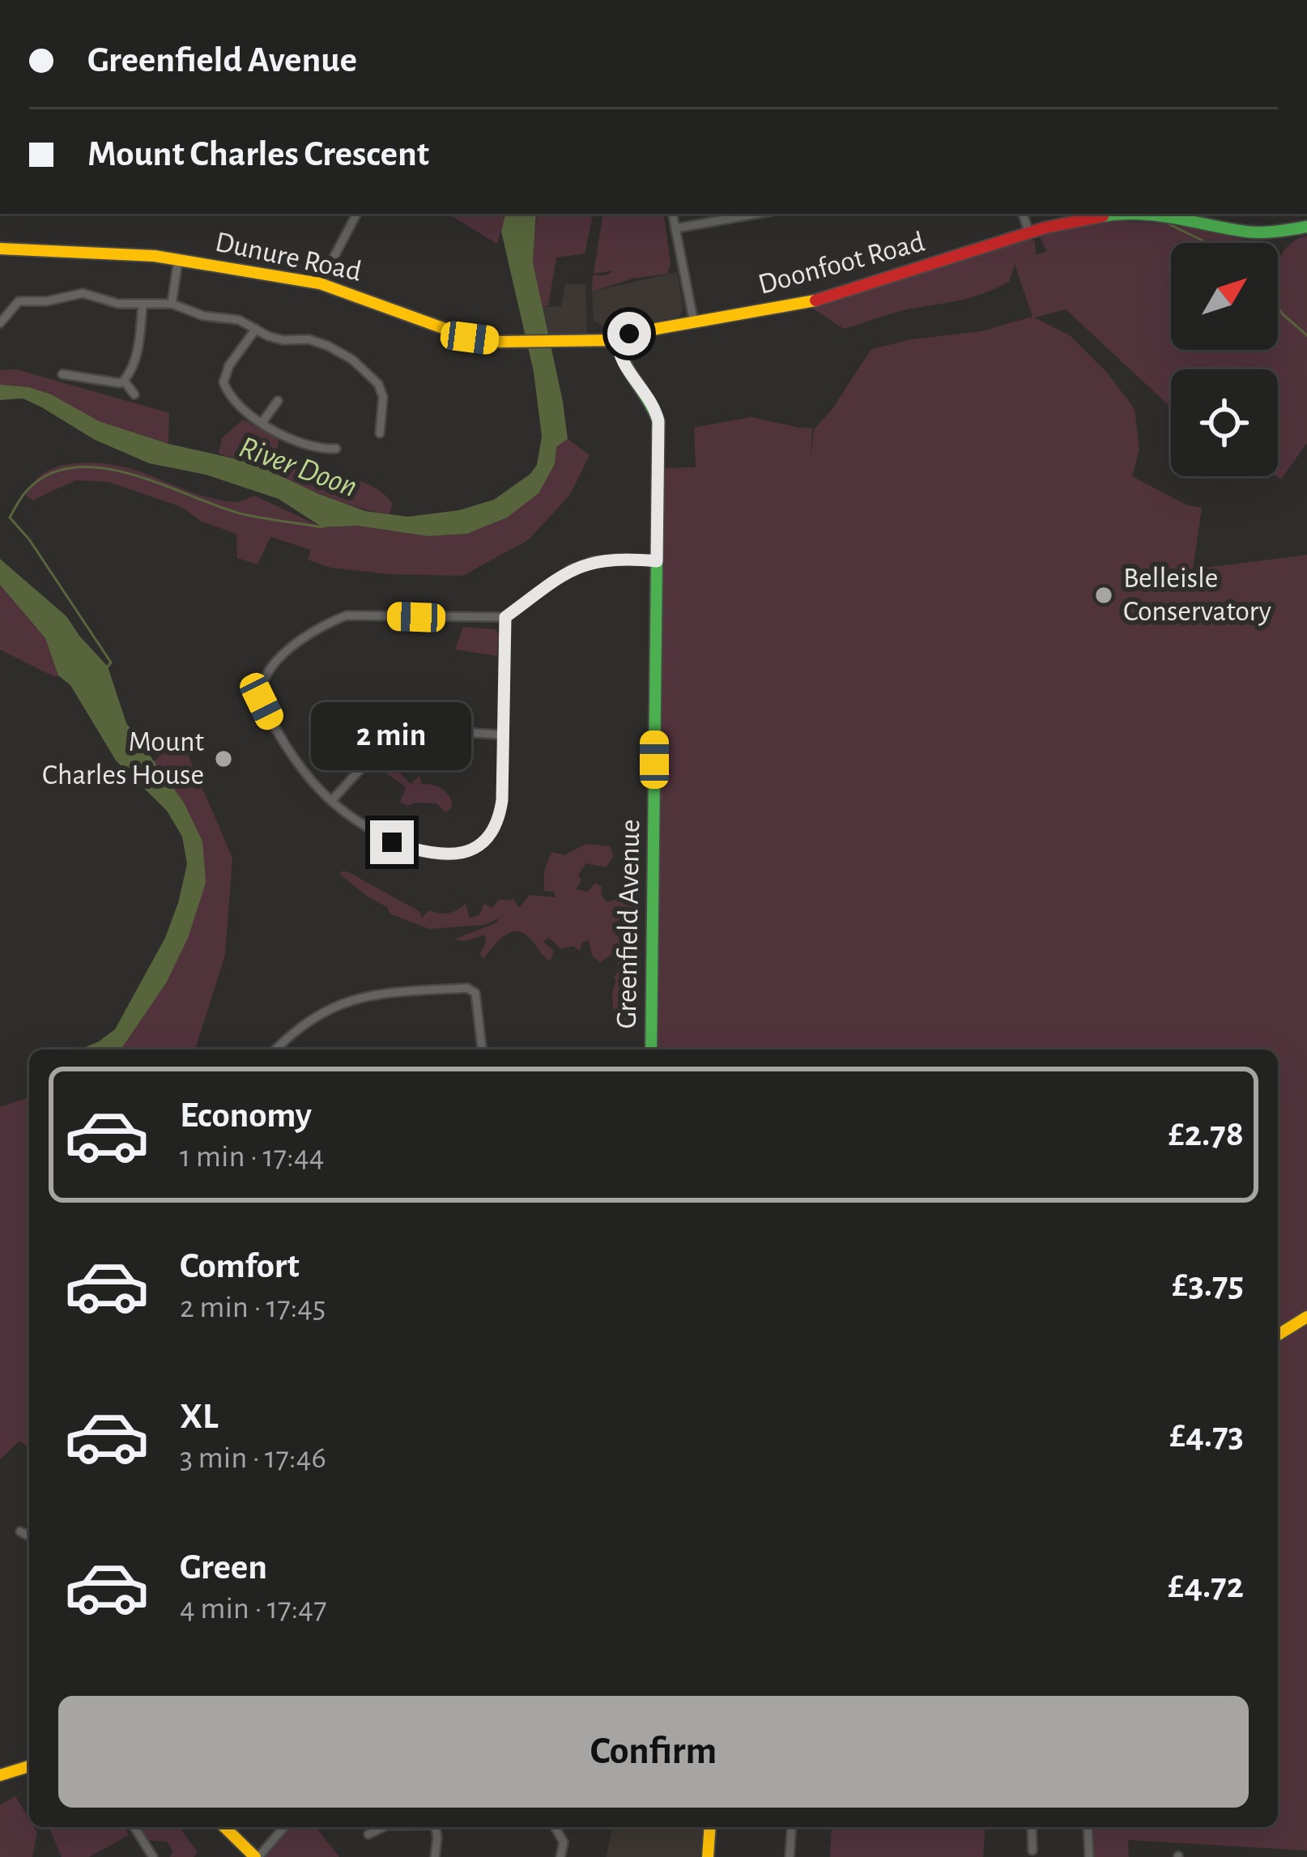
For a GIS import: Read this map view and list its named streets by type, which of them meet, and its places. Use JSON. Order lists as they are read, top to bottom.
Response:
{
  "streets": {
    "main road": ["Dunure Road", "Doonfoot Road", "Greenfield Avenue"]
  },
  "crossings": [
    ["Dunure Road", "Doonfoot Road"],
    ["Dunure Road", "Greenfield Avenue"],
    ["Doonfoot Road", "Greenfield Avenue"]
  ],
  "water": ["River Doon"],
  "places": ["Belleisle Conservatory", "Mount Charles House"],
  "north": "top right",
  "page": {
    "banner": ["Greenfield Avenue", "Mount Charles Crescent"],
    "bubble": "2 min",
    "list": [
      {
        "name": "Economy",
        "note": "1 min · 17:44",
        "value": "£2.78"
      },
      {
        "name": "Comfort",
        "note": "2 min · 17:45",
        "value": "£3.75"
      },
      {
        "name": "XL",
        "note": "3 min · 17:46",
        "value": "£4.73"
      },
      {
        "name": "Green",
        "note": "4 min · 17:47",
        "value": "£4.72"
      }
    ],
    "buttons": "Confirm"
  }
}
